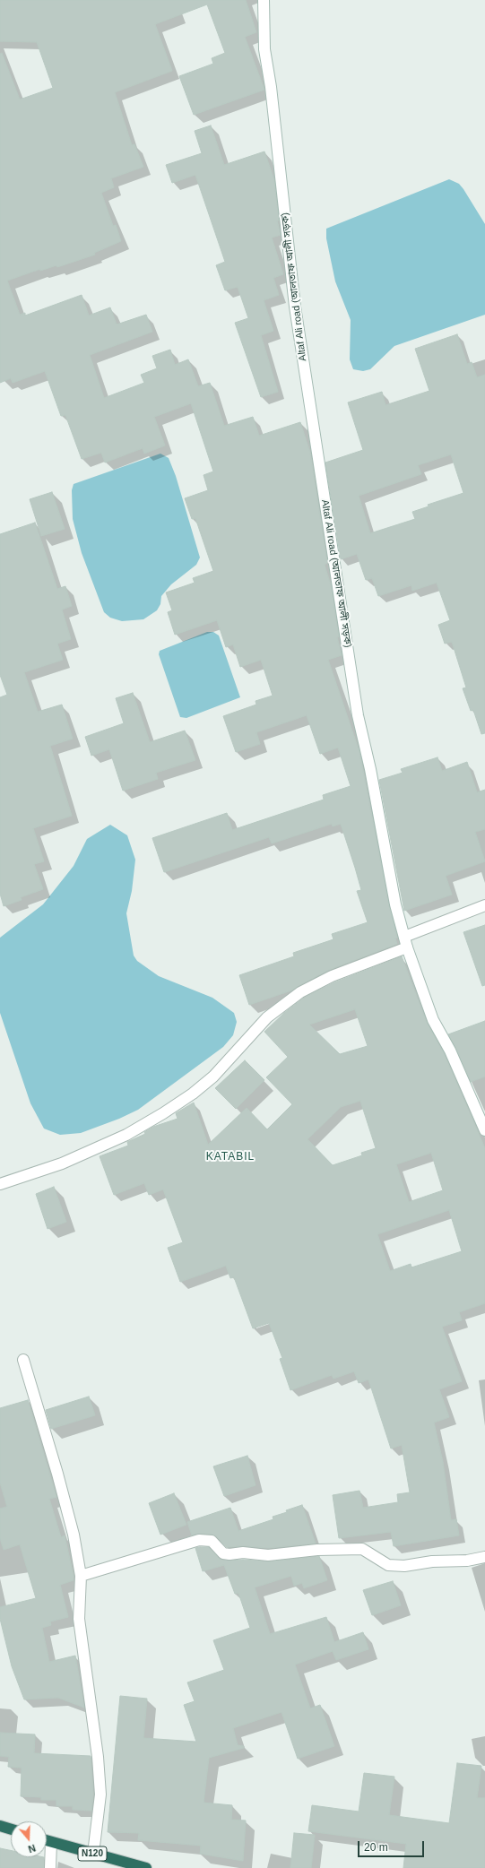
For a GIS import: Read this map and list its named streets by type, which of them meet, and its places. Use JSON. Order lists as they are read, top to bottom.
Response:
{
  "streets": {
    "highway": ["N120"],
    "street": ["Altaf Ali road (আলতাফ আলী সড়ক)"]
  },
  "districts": ["KATABIL"],
  "scale_bar": "20 m",
  "north": "bottom"
}
